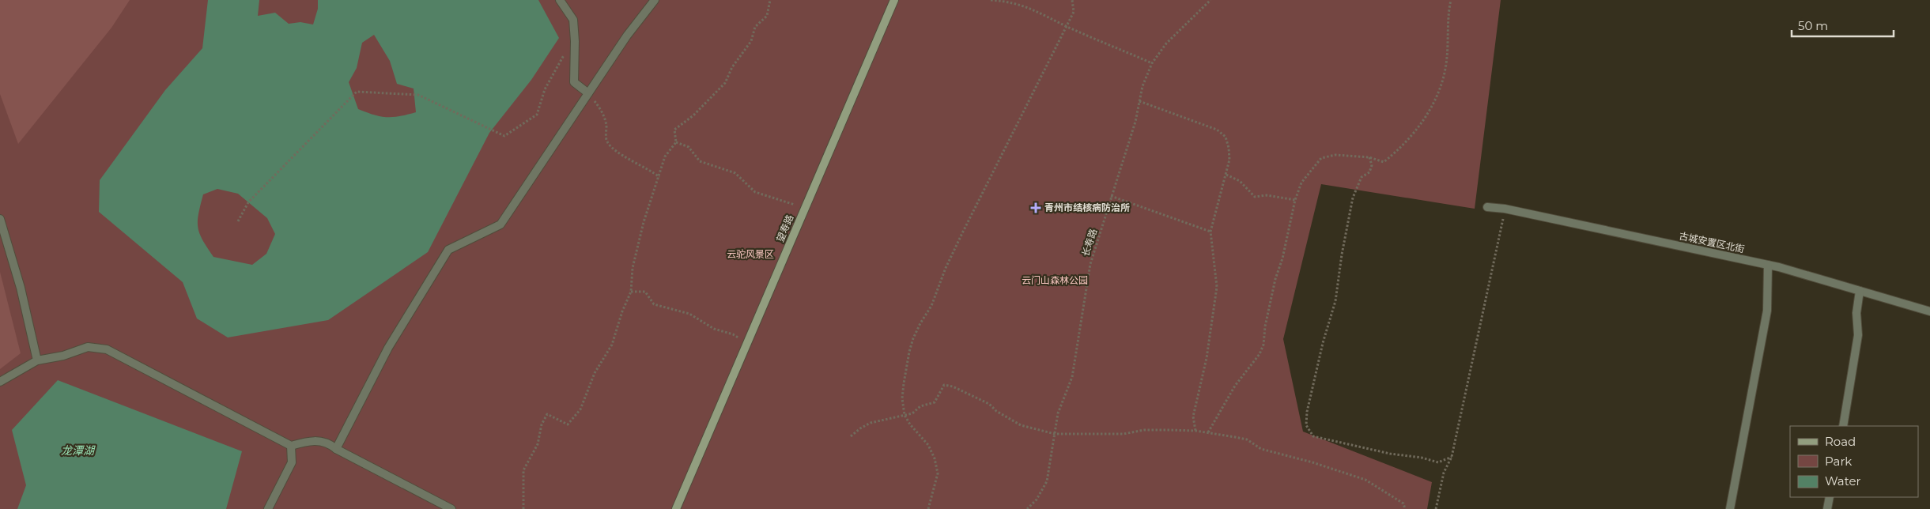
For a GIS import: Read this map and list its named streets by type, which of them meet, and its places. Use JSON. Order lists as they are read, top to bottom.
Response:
{
  "streets": {
    "street": ["望寿路", "古城安置区北街"],
    "path": ["长寿路"]
  },
  "water": ["龙潭湖"],
  "parks": ["云驼风景区", "云门山森林公园"],
  "places": {
    "health": ["青州市结核病防治所"]
  },
  "legend": ["Road", "Park", "Water"],
  "scale_bar": "50 m"
}
